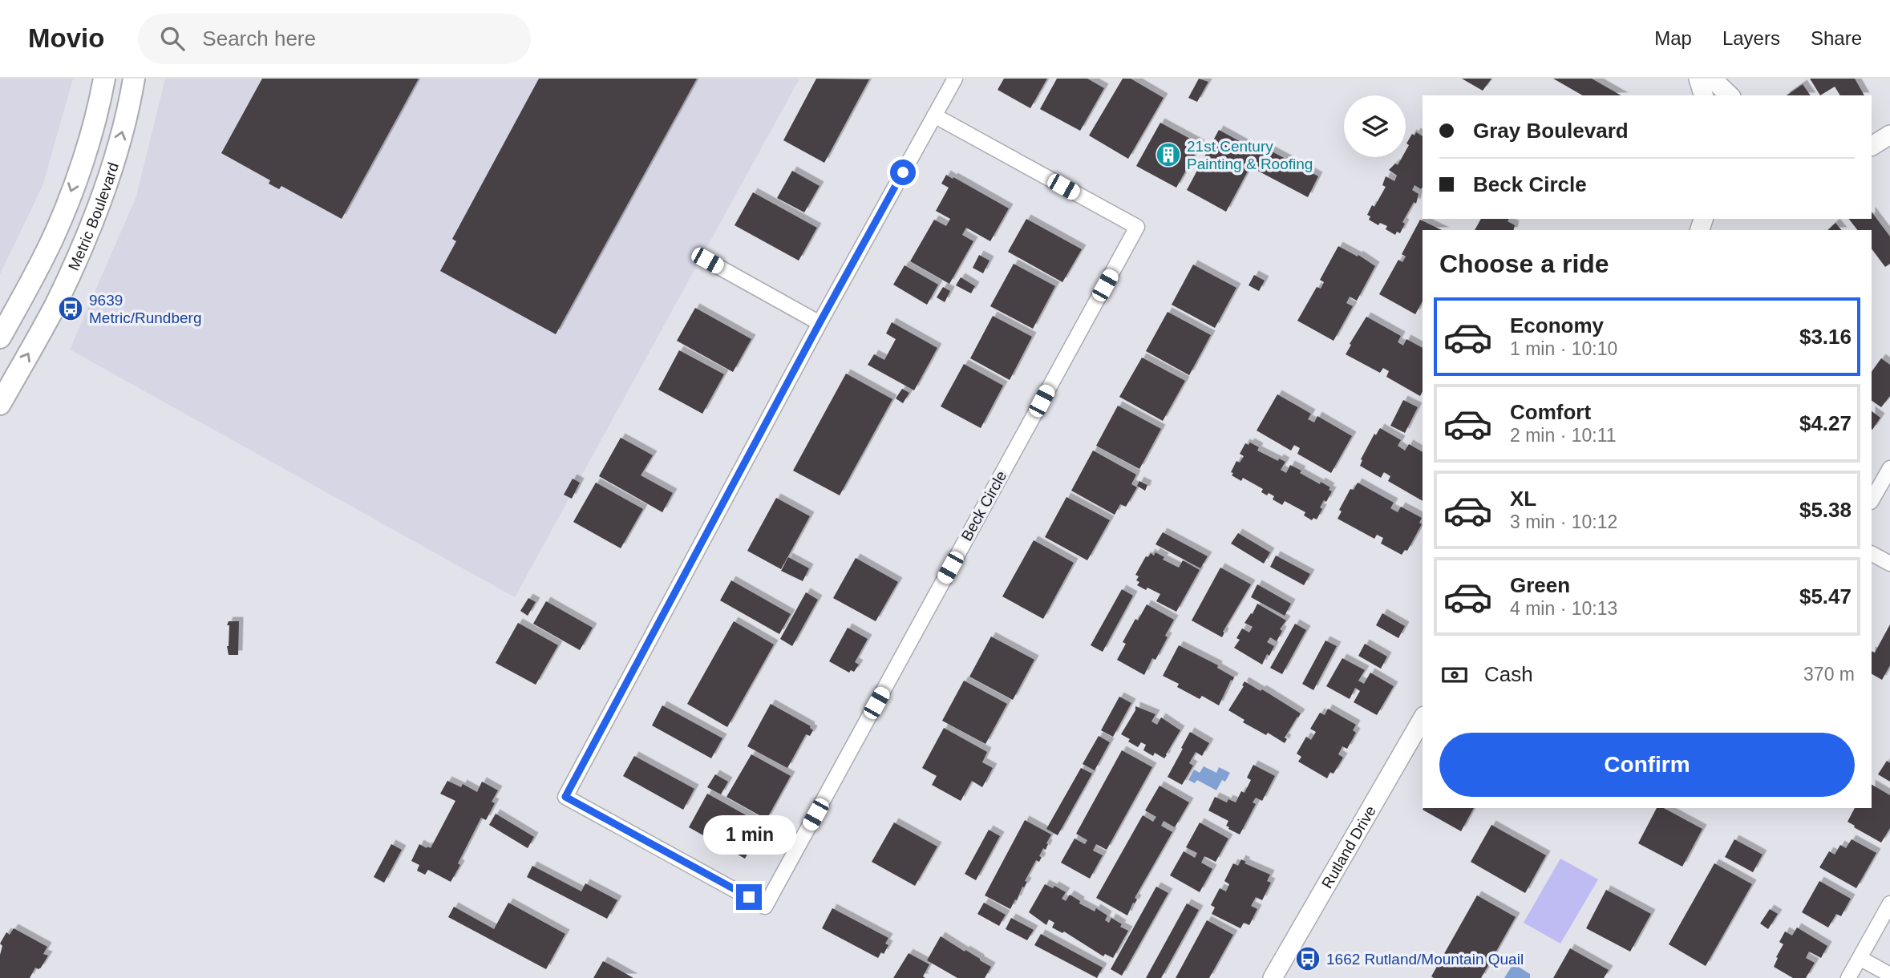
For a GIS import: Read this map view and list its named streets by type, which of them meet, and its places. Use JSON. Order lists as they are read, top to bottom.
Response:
{
  "streets": {
    "main road": ["Metric Boulevard"],
    "street": ["Beck Circle", "Rutland Drive"]
  },
  "places": {
    "building": ["21st Century Painting & Roofing"],
    "bus stop": ["9639 Metric/Rundberg", "1662 Rutland/Mountain Quail"]
  },
  "page": {
    "header": "Movio",
    "search": "Search here",
    "nav": ["Map", "Layers", "Share"],
    "banner": ["Gray Boulevard", "Beck Circle"],
    "heading": "Choose a ride",
    "list": [
      {
        "name": "Economy",
        "note": "1 min · 10:10",
        "value": "$3.16"
      },
      {
        "name": "Comfort",
        "note": "2 min · 10:11",
        "value": "$4.27"
      },
      {
        "name": "XL",
        "note": "3 min · 10:12",
        "value": "$5.38"
      },
      {
        "name": "Green",
        "note": "4 min · 10:13",
        "value": "$5.47"
      }
    ],
    "pay": ["Cash", "370 m"],
    "buttons": "Confirm",
    "bubble": "1 min"
  }
}
